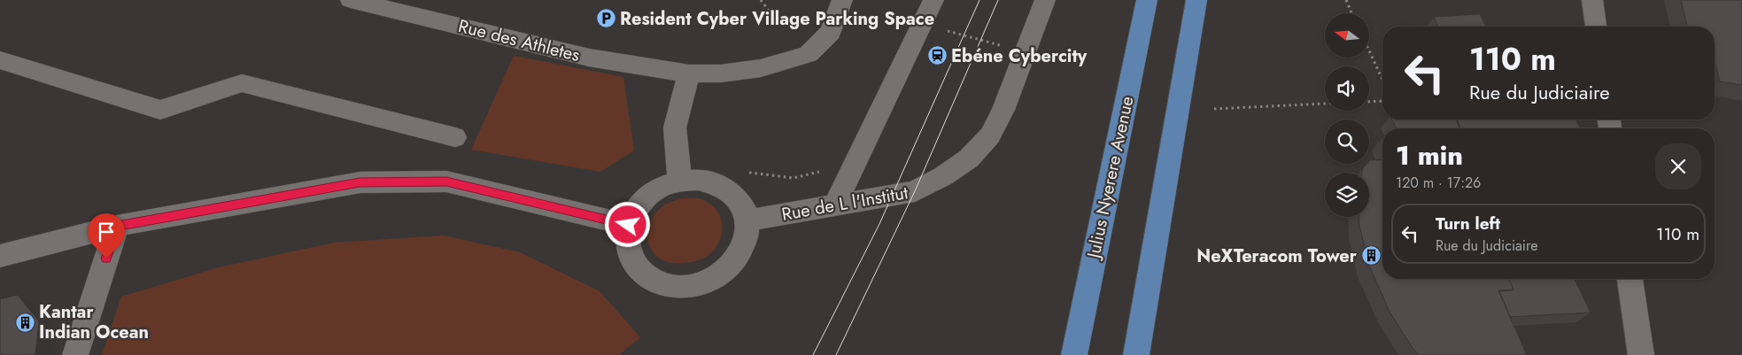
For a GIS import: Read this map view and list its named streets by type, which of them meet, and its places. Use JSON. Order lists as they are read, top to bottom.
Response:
{
  "streets": {
    "main road": ["Julius Nyerere Avenue"],
    "street": ["Rue des Athletes", "Rue de L l'Institut"]
  },
  "places": {
    "parking": ["Resident Cyber Village Parking Space"],
    "station": ["Ebéne Cybercity"],
    "building": ["NeXTeracom Tower", "Kantar Indian Ocean"]
  },
  "north": "left",
  "page": {
    "turn": ["110 m", "Rue du Judiciaire"],
    "heading": ["1 min", "120 m · 17:26"],
    "list": [
      {
        "name": "Turn left",
        "note": "Rue du Judiciaire",
        "value": "110 m"
      }
    ]
  }
}
